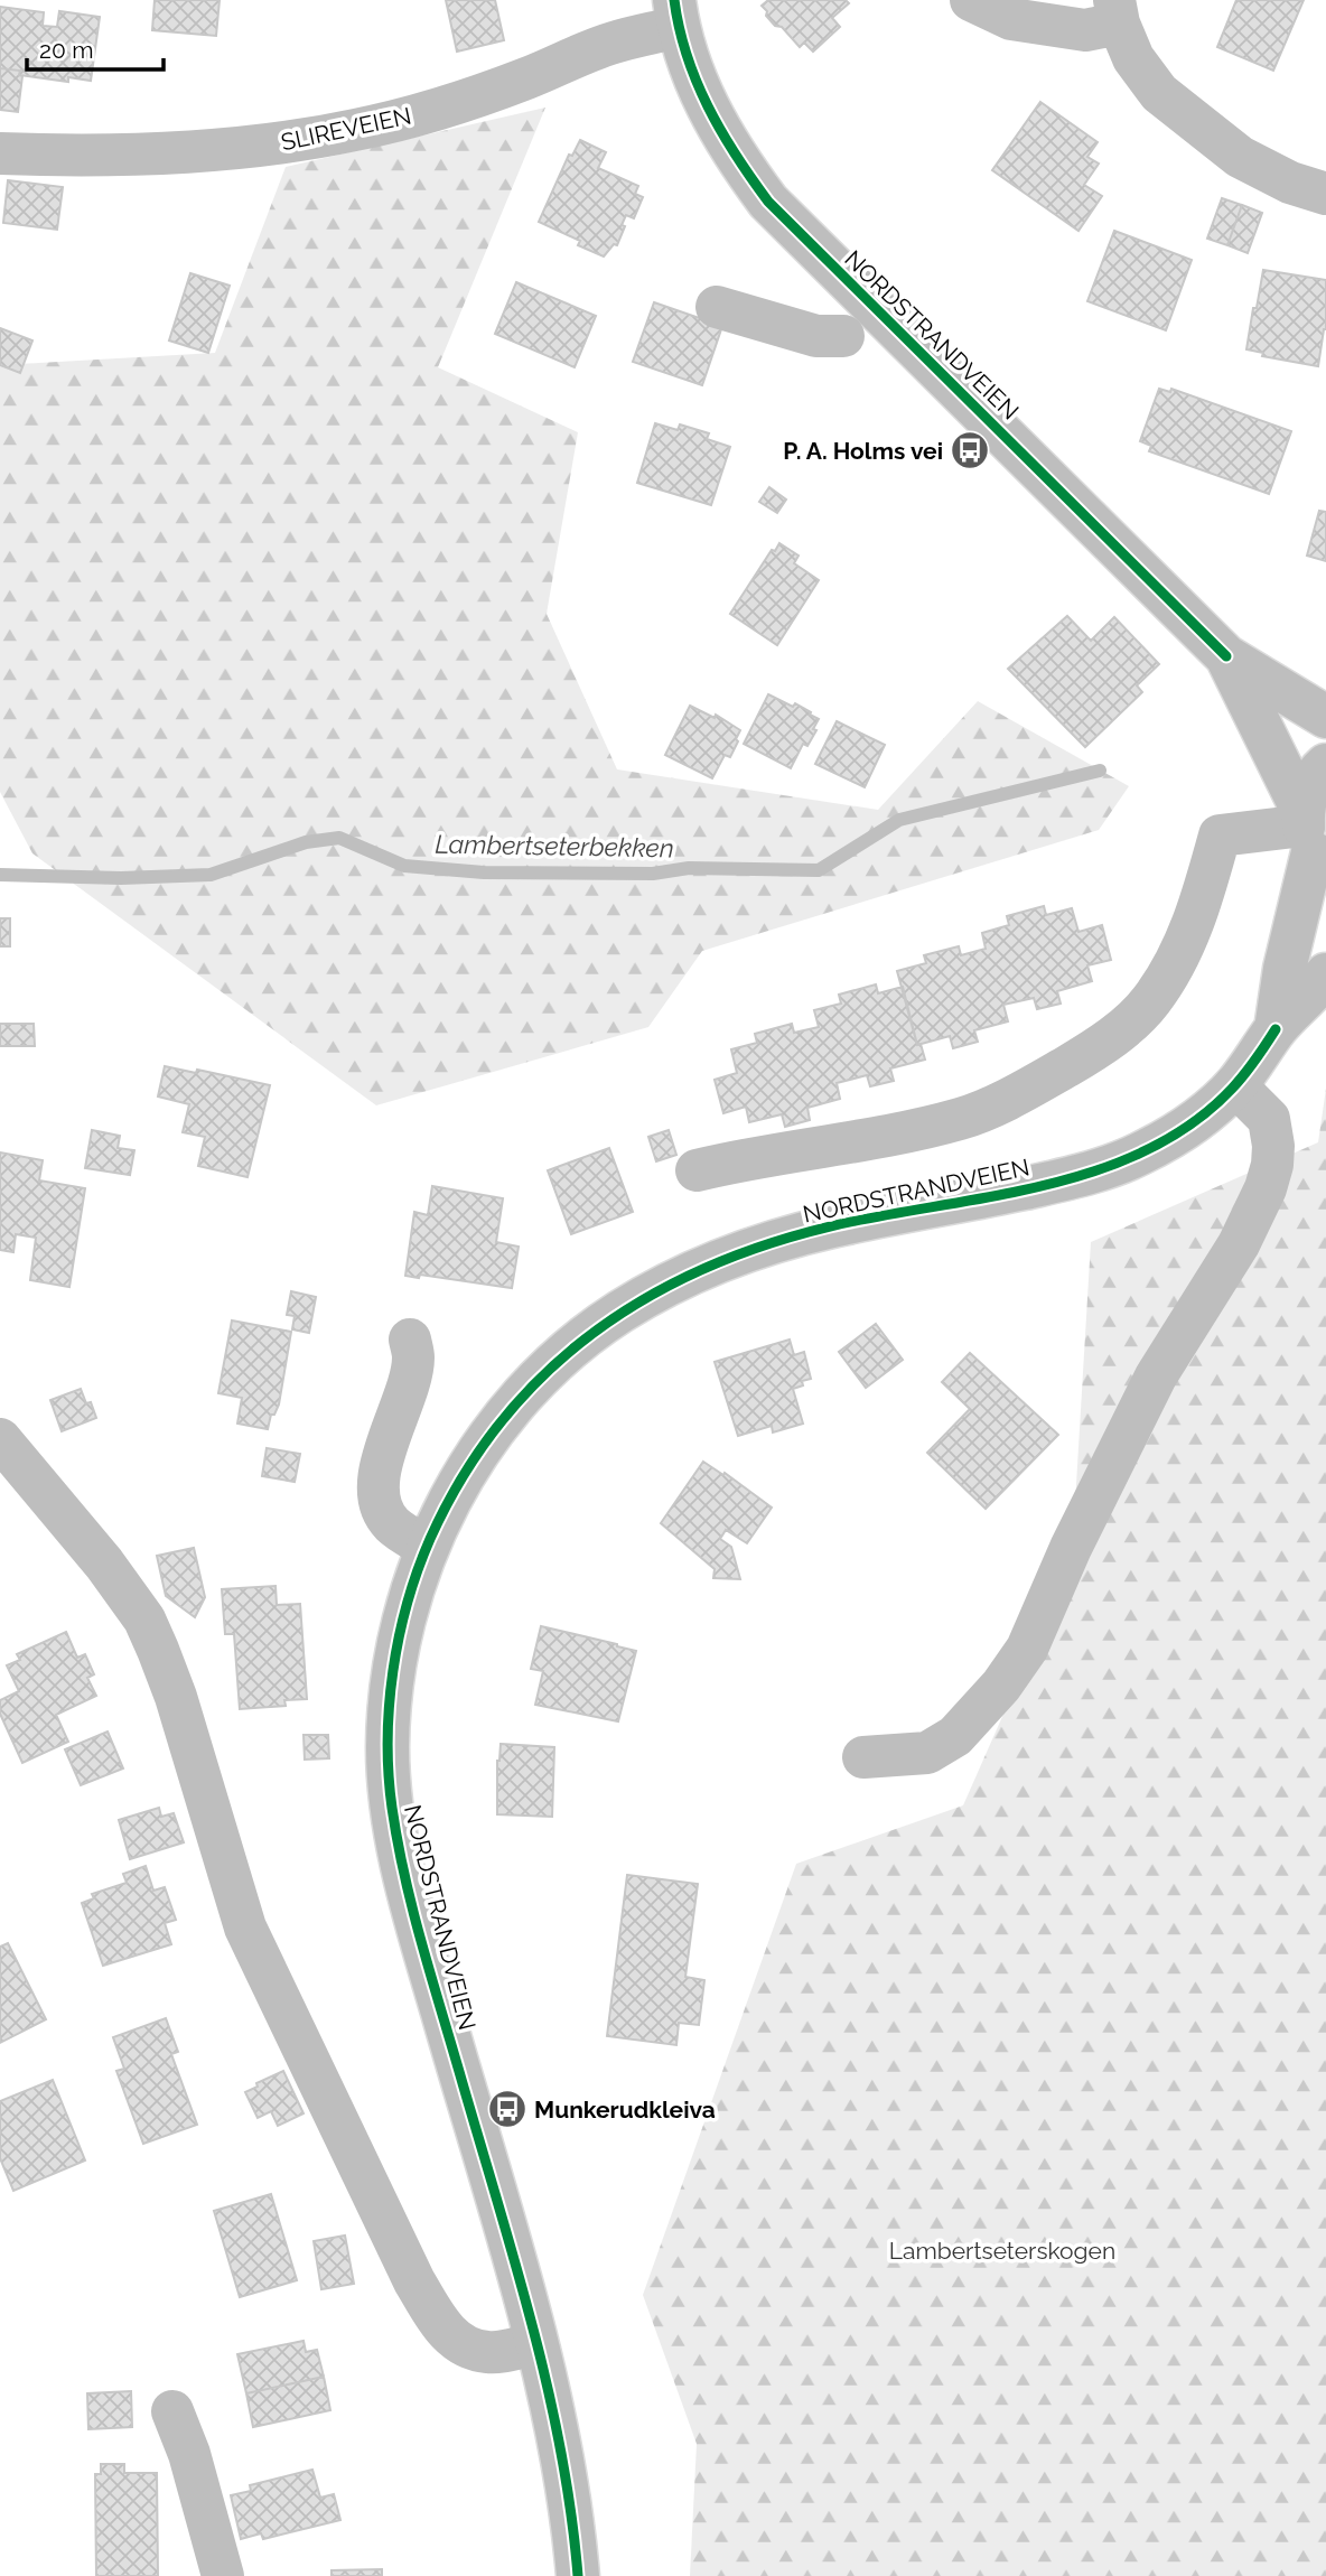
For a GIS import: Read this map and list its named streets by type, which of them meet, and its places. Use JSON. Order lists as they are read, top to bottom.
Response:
{
  "streets": {
    "main road": ["SLIREVEIEN", "NORDSTRANDVEIEN"]
  },
  "crossings": [
    ["SLIREVEIEN", "NORDSTRANDVEIEN"]
  ],
  "water": ["Lambertseterbekken"],
  "parks": ["Lambertseterskogen"],
  "places": {
    "bus stop": ["P. A. Holms vei", "Munkerudkleiva"]
  },
  "scale_bar": "20 m"
}
